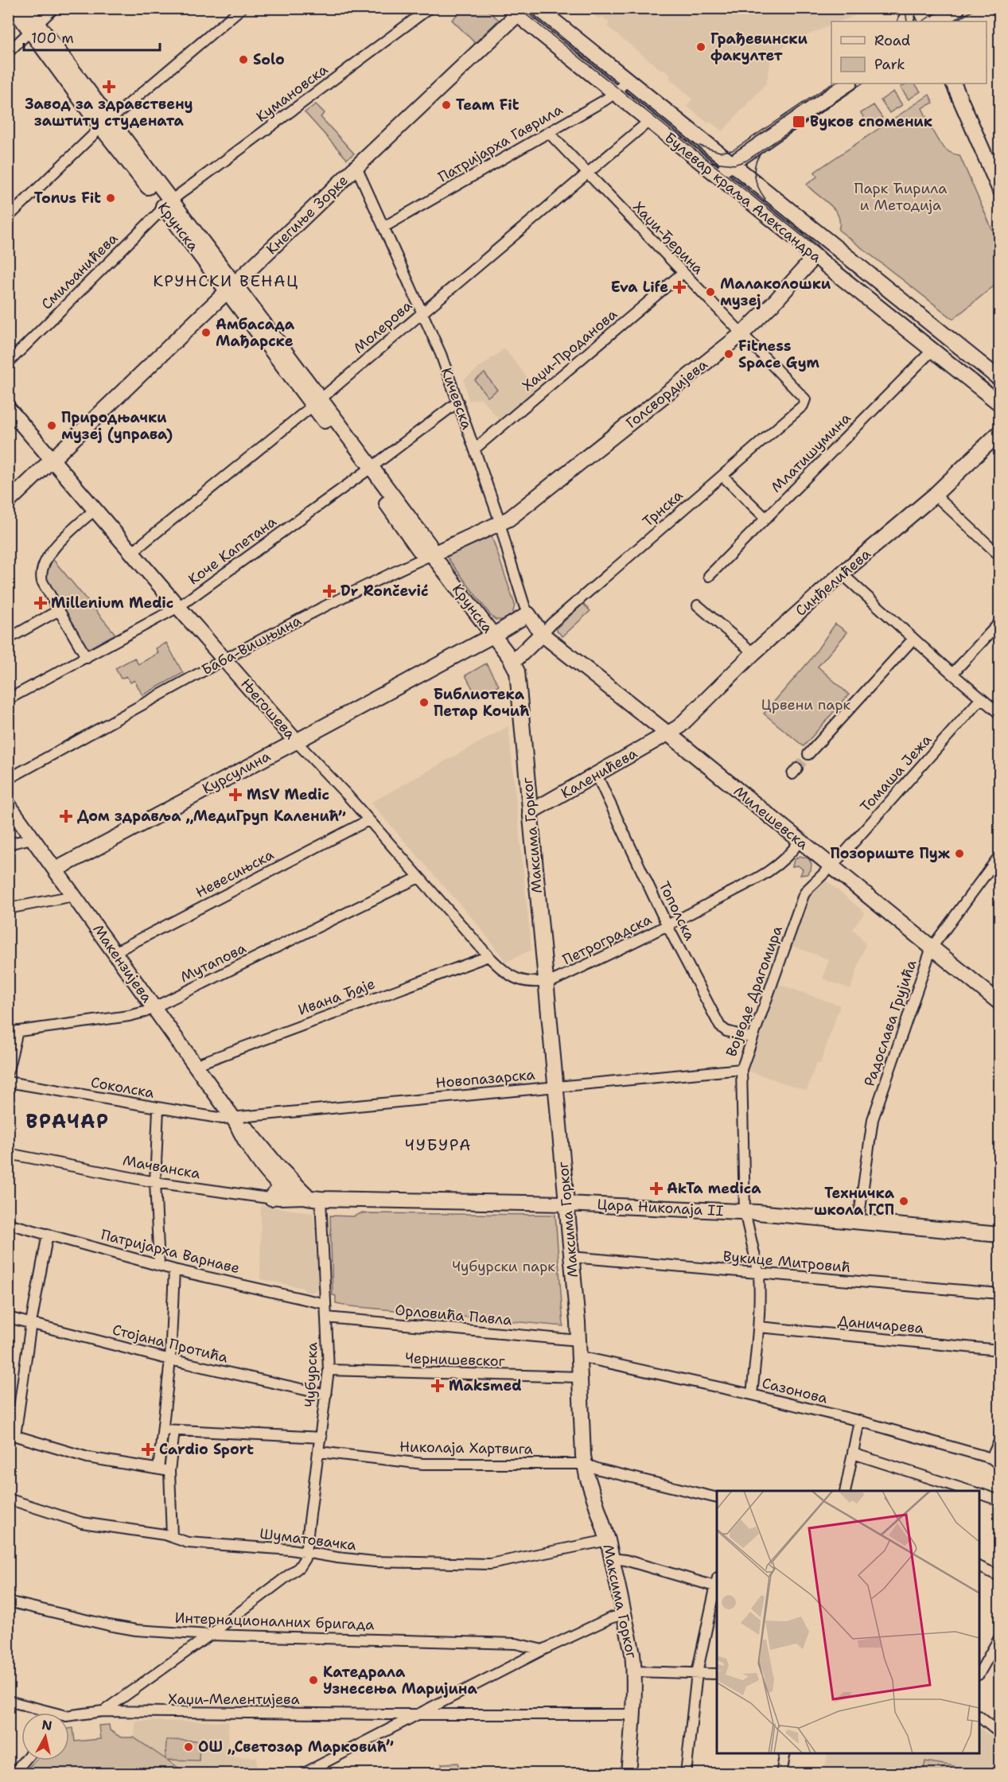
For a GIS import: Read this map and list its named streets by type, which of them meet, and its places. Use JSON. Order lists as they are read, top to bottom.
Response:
{
  "streets": {
    "main road": [
      "Булевар краља Александра",
      "Кнегиње Зорке",
      "Крунска",
      "Голсвордијева",
      "Кичевска",
      "Синђелићева",
      "Баба-Вишњина",
      "Његошева",
      "Курсулина",
      "Каленићева",
      "Милешевска",
      "Максима Горког",
      "Макензијева",
      "Цара Николаја II"
    ],
    "street": [
      "Кумановска",
      "Патријарха Гаврила",
      "Хаџи-Ђерина",
      "Смиљанићева",
      "Молерова",
      "Хаџи-Проданова",
      "Млатишумина",
      "Трнска",
      "Коче Капетана",
      "Томаша Јежа",
      "Невесињска",
      "Тополска",
      "Петроградска",
      "Мутапова",
      "Војводе Драгомира",
      "Ивана Ђаје",
      "Радослава Грујића",
      "Новопазарска",
      "Соколска",
      "Мачванска",
      "Патријарха Варнаве",
      "Вукице Митровић",
      "Орловића Павла",
      "Даничарева",
      "Стојана Протића",
      "Чернишевског",
      "Чубурска",
      "Сазонова",
      "Николаја Хартвига",
      "Шуматовачка",
      "Интернационалних бригада",
      "Хаџи-Мелентијева"
    ]
  },
  "crossings": [
    ["Кумановска", "Крунска"],
    ["Кумановска", "Смиљанићева"],
    ["Патријарха Гаврила", "Булевар краља Александра"],
    ["Патријарха Гаврила", "Хаџи-Ђерина"],
    ["Патријарха Гаврила", "Кичевска"],
    ["Булевар краља Александра", "Кнегиње Зорке"],
    ["Булевар краља Александра", "Молерова"],
    ["Булевар краља Александра", "Голсвордијева"],
    ["Булевар краља Александра", "Млатишумина"],
    ["Кнегиње Зорке", "Крунска"],
    ["Кнегиње Зорке", "Кичевска"],
    ["Кнегиње Зорке", "Његошева"],
    ["Крунска", "Смиљанићева"],
    ["Крунска", "Молерова"],
    ["Крунска", "Коче Капетана"],
    ["Крунска", "Баба-Вишњина"],
    ["Крунска", "Курсулина"],
    ["Крунска", "Максима Горког"],
    ["Хаџи-Ђерина", "Молерова"],
    ["Хаџи-Ђерина", "Хаџи-Проданова"],
    ["Хаџи-Ђерина", "Голсвордијева"],
    ["Хаџи-Ђерина", "Трнска"],
    ["Молерова", "Кичевска"],
    ["Молерова", "Његошева"],
    ["Хаџи-Проданова", "Кичевска"],
    ["Голсвордијева", "Кичевска"],
    ["Голсвордијева", "Баба-Вишњина"],
    ["Кичевска", "Трнска"],
    ["Кичевска", "Коче Капетана"],
    ["Кичевска", "Баба-Вишњина"],
    ["Кичевска", "Курсулина"],
    ["Кичевска", "Милешевска"],
    ["Трнска", "Милешевска"],
    ["Коче Капетана", "Његошева"],
    ["Синђелићева", "Каленићева"],
    ["Синђелићева", "Милешевска"],
    ["Баба-Вишњина", "Његошева"],
    ["Његошева", "Курсулина"],
    ["Његошева", "Максима Горког"],
    ["Његошева", "Невесињска"],
    ["Његошева", "Петроградска"],
    ["Његошева", "Мутапова"],
    ["Његошева", "Ивана Ђаје"],
    ["Курсулина", "Макензијева"],
    ["Каленићева", "Милешевска"],
    ["Каленићева", "Максима Горког"],
    ["Каленићева", "Тополска"],
    ["Томаша Јежа", "Милешевска"],
    ["Томаша Јежа", "Војводе Драгомира"],
    ["Милешевска", "Петроградска"],
    ["Милешевска", "Војводе Драгомира"],
    ["Милешевска", "Радослава Грујића"],
    ["Максима Горког", "Петроградска"],
    ["Максима Горког", "Новопазарска"],
    ["Максима Горког", "Цара Николаја II"],
    ["Максима Горког", "Вукице Митровић"],
    ["Максима Горког", "Орловића Павла"],
    ["Максима Горког", "Чернишевског"],
    ["Максима Горког", "Сазонова"],
    ["Максима Горког", "Николаја Хартвига"],
    ["Максима Горког", "Шуматовачка"],
    ["Максима Горког", "Хаџи-Мелентијева"],
    ["Невесињска", "Макензијева"],
    ["Тополска", "Петроградска"],
    ["Тополска", "Војводе Драгомира"],
    ["Мутапова", "Макензијева"],
    ["Макензијева", "Ивана Ђаје"],
    ["Макензијева", "Новопазарска"],
    ["Макензијева", "Соколска"],
    ["Макензијева", "Мачванска"],
    ["Макензијева", "Цара Николаја II"],
    ["Макензијева", "Чубурска"],
    ["Војводе Драгомира", "Новопазарска"],
    ["Војводе Драгомира", "Цара Николаја II"],
    ["Војводе Драгомира", "Вукице Митровић"],
    ["Војводе Драгомира", "Даничарева"],
    ["Војводе Драгомира", "Сазонова"],
    ["Радослава Грујића", "Цара Николаја II"],
    ["Новопазарска", "Соколска"],
    ["Мачванска", "Цара Николаја II"],
    ["Мачванска", "Чубурска"],
    ["Цара Николаја II", "Чубурска"],
    ["Патријарха Варнаве", "Чубурска"],
    ["Орловића Павла", "Чубурска"],
    ["Стојана Протића", "Чубурска"],
    ["Чернишевског", "Чубурска"],
    ["Чубурска", "Николаја Хартвига"],
    ["Чубурска", "Шуматовачка"]
  ],
  "districts": ["КРУНСКИ ВЕНАЦ", "ВРАЧАР", "ЧУБУРА"],
  "parks": ["Парк Ћирила и Методија", "Црвени парк", "Чубурски парк"],
  "places": {
    "other": [
      "Грађевински факултет",
      "Solo",
      "Team Fit",
      "Tonus Fit",
      "Малаколошки музеј",
      "Амбасада Мађарске",
      "Fitness Space Gym",
      "Природњачки музеј (управа)",
      "Библиотека Петар Кочић",
      "Позориште Пуж",
      "Техничка школа ГСП",
      "Катедрала Узнесења Маријина",
      "ОШ „Светозар Марковић”"
    ],
    "health": [
      "Завод за здравствену заштиту студената",
      "Eva Life",
      "Dr Rončević",
      "Millenium Medic",
      "MSV Medic",
      "Дом здравља „МедиГруп Каленић”",
      "AkTa medica",
      "Maksmed",
      "Cardio Sport"
    ],
    "transit": ["Вуков споменик"]
  },
  "legend": ["Road", "Park"],
  "scale_bar": "100 m",
  "north": "top"
}
